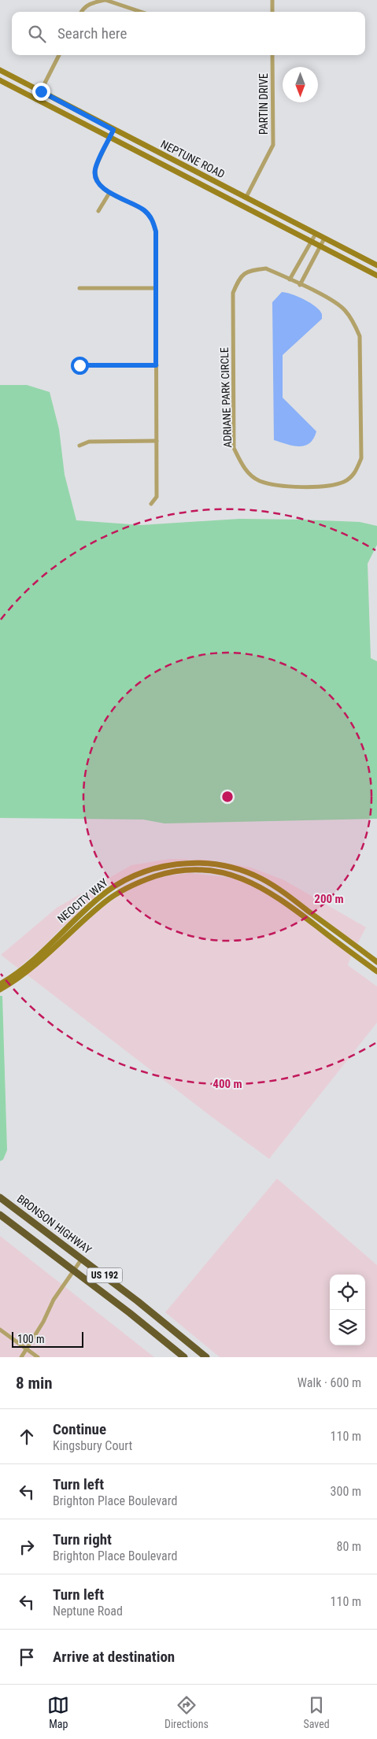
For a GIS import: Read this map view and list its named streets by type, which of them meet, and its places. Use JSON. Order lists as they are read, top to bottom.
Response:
{
  "streets": {
    "highway": ["BRONSON HIGHWAY", "US 192"],
    "street": [
      "PARTIN DRIVE",
      "NEPTUNE ROAD",
      "ADRIANE PARK CIRCLE",
      "NEOCITY WAY"
    ]
  },
  "crossings": [
    ["PARTIN DRIVE", "NEPTUNE ROAD"]
  ],
  "scale_bar": "100 m",
  "north": "bottom",
  "page": {
    "search": "Search here",
    "scale": "100 m",
    "heading": ["8 min", "Walk · 600 m"],
    "list": [
      ["Continue", "Kingsbury Court", "110 m"],
      ["Turn left", "Brighton Place Boulevard", "300 m"],
      ["Turn right", "Brighton Place Boulevard", "80 m"],
      ["Turn left", "Neptune Road", "110 m"],
      "Arrive at destination"
    ],
    "nav": ["Map", "Directions", "Saved"]
  },
  "rings": ["200 m", "400 m"]
}
